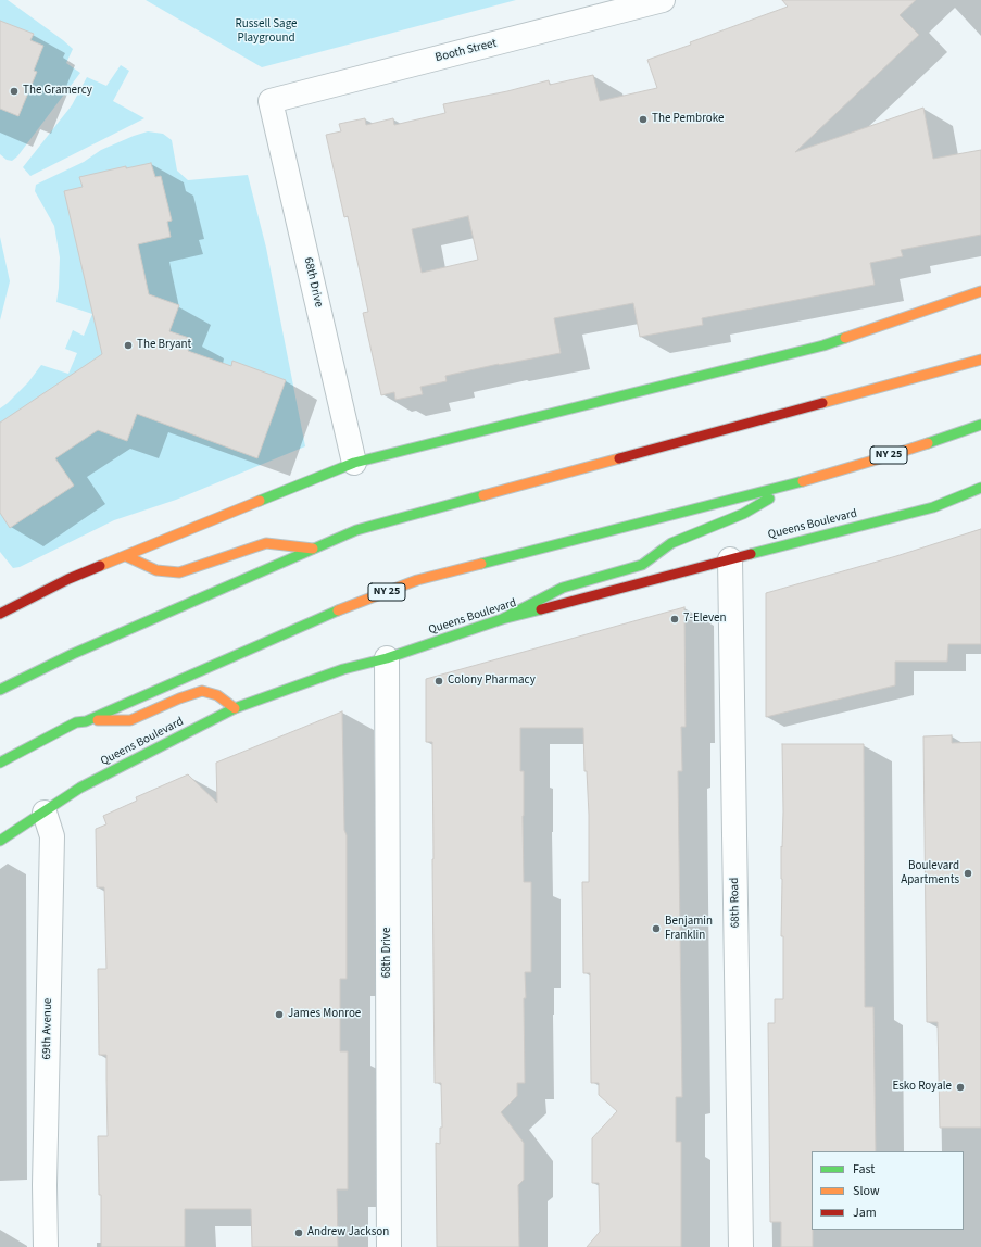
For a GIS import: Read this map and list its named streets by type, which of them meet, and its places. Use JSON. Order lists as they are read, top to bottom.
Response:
{
  "streets": {
    "main road": ["NY 25", "Queens Boulevard"],
    "street": [
      "Booth Street",
      "68th Drive",
      "68th Road",
      "69th Avenue"
    ]
  },
  "crossings": [
    ["Booth Street", "68th Drive"],
    ["68th Drive", "Queens Boulevard"],
    ["Queens Boulevard", "68th Road"],
    ["Queens Boulevard", "69th Avenue"]
  ],
  "parks": ["Russell Sage Playground"],
  "places": [
    "The Gramercy",
    "The Pembroke",
    "The Bryant",
    "7-Eleven",
    "Colony Pharmacy",
    "Boulevard Apartments",
    "Benjamin Franklin",
    "James Monroe",
    "Esko Royale",
    "Andrew Jackson"
  ],
  "legend": ["Fast", "Slow", "Jam"]
}
